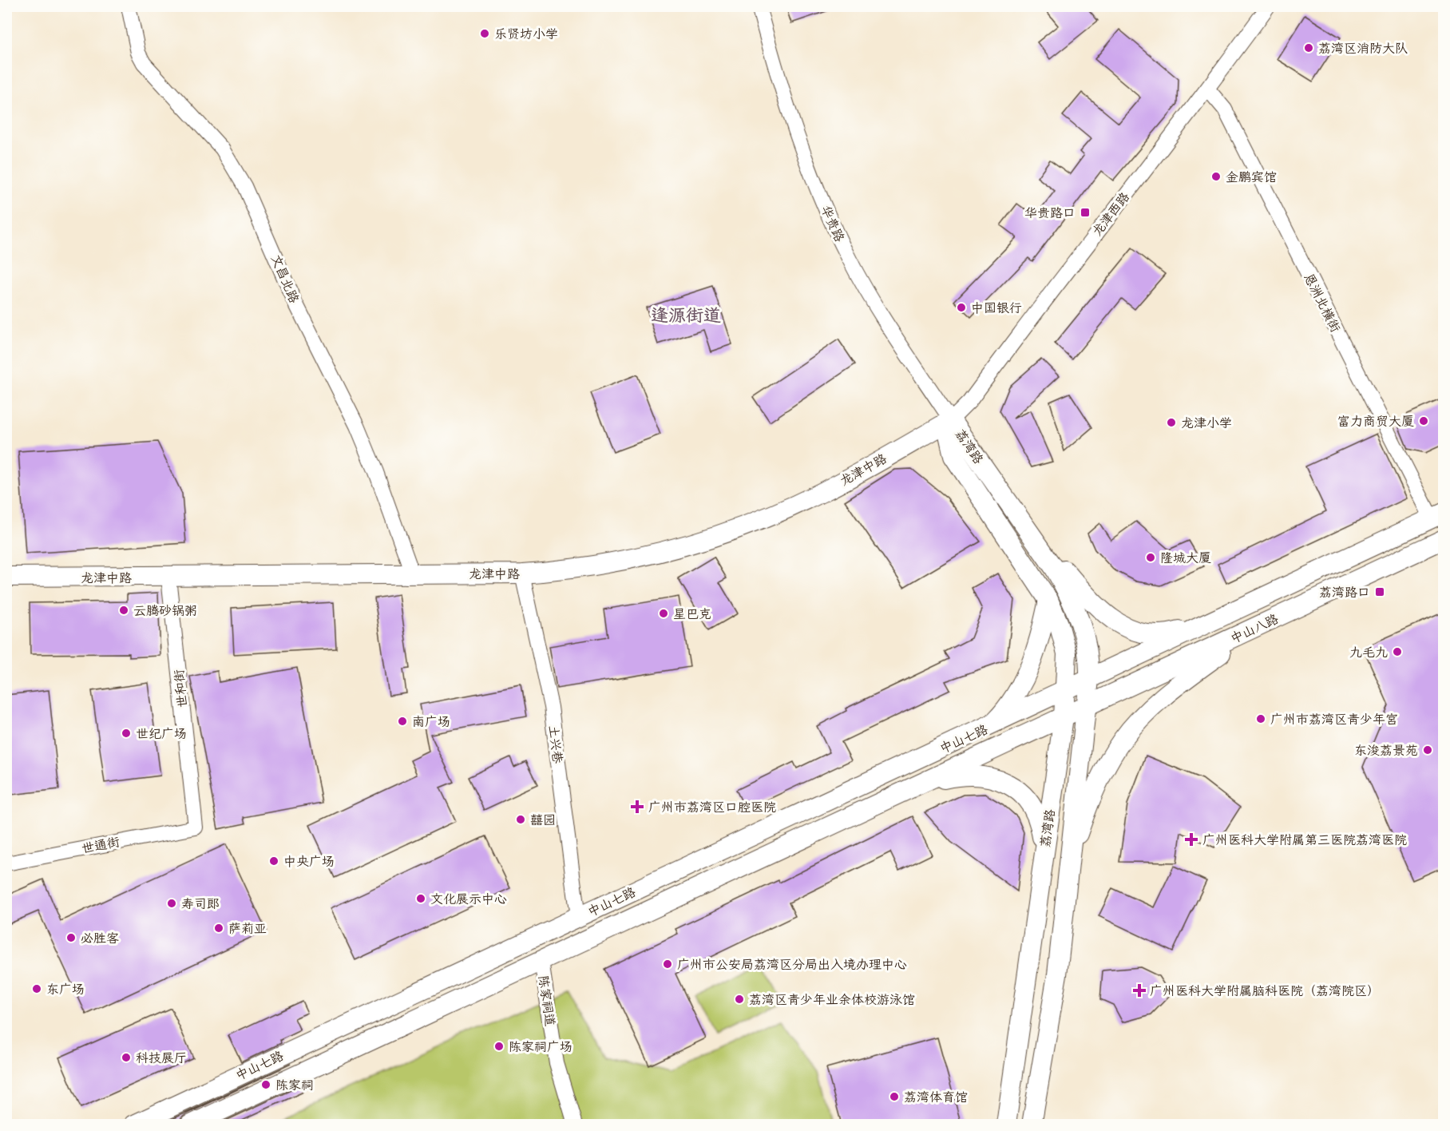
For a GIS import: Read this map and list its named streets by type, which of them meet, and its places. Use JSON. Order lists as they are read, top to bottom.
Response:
{
  "streets": {
    "main road": [
      "荔湾路",
      "龙津中路",
      "中山八路",
      "中山七路"
    ],
    "street": [
      "龙津西路",
      "华贵路",
      "文昌北路",
      "恩洲北横街",
      "世和街",
      "土兴巷",
      "世通街",
      "陈家祠道"
    ]
  },
  "crossings": [
    ["龙津西路", "华贵路"],
    ["龙津西路", "恩洲北横街"],
    ["龙津西路", "荔湾路"],
    ["龙津西路", "龙津中路"],
    ["华贵路", "荔湾路"],
    ["华贵路", "龙津中路"],
    ["文昌北路", "龙津中路"],
    ["恩洲北横街", "中山八路"],
    ["荔湾路", "龙津中路"],
    ["荔湾路", "中山八路"],
    ["荔湾路", "中山七路"],
    ["龙津中路", "世和街"],
    ["龙津中路", "土兴巷"],
    ["中山八路", "中山七路"],
    ["世和街", "世通街"],
    ["中山七路", "土兴巷"],
    ["中山七路", "陈家祠道"]
  ],
  "districts": ["逢源街道"],
  "places": {
    "other": [
      "乐贤坊小学",
      "荔湾区消防大队",
      "金鹏宾馆",
      "中国银行",
      "富力商贸大厦",
      "龙津小学",
      "隆城大厦",
      "云腾砂锅粥",
      "星巴克",
      "九毛九",
      "广州市荔湾区青少年宫",
      "南广场",
      "世纪广场",
      "东浚荔景苑",
      "囍园",
      "中央广场",
      "文化展示中心",
      "寿司郎",
      "萨莉亚",
      "必胜客",
      "广州市公安局荔湾区分局出入境办理中心",
      "东广场",
      "荔湾区青少年业余体校游泳馆",
      "陈家祠广场",
      "科技展厅",
      "陈家祠",
      "荔湾体育馆"
    ],
    "transit": ["华贵路口", "荔湾路口"],
    "health": ["广州市荔湾区口腔医院", "广州医科大学附属第三医院荔湾医院", "广州医科大学附属脑科医院（荔湾院区）"]
  }
}
